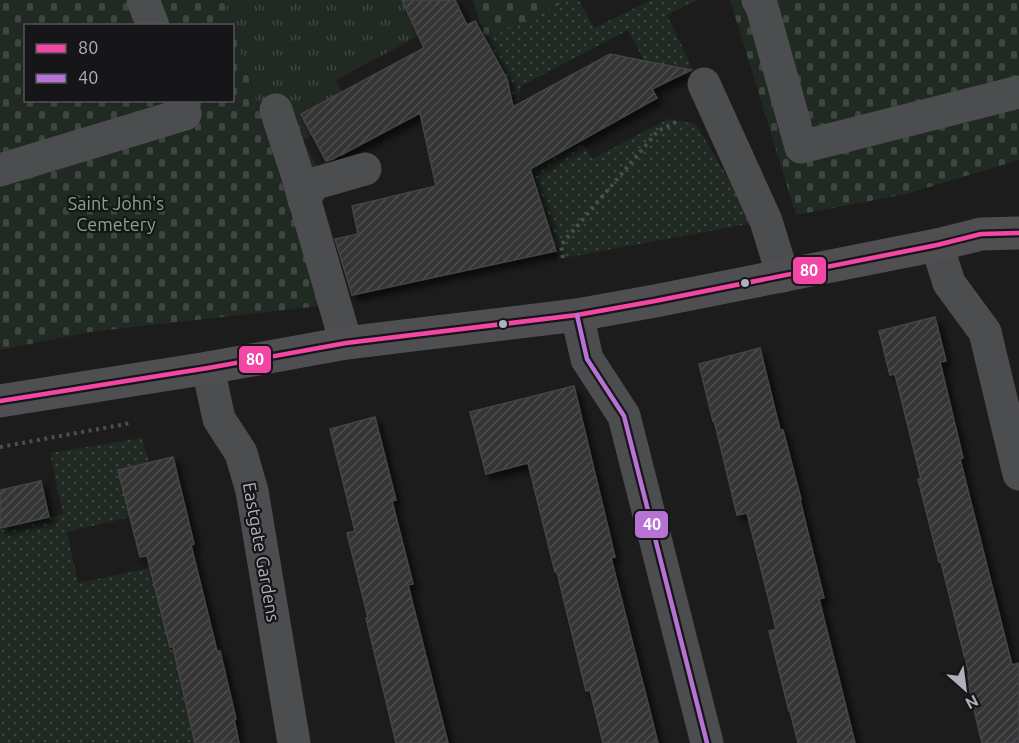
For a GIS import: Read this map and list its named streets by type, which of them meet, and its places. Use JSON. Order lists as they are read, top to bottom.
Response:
{
  "streets": {
    "street": ["Eastgate Gardens"]
  },
  "parks": ["Saint John's Cemetery"],
  "lines": ["transit line 80", "transit line 40"],
  "legend": ["80", "40"],
  "north": "bottom right"
}
